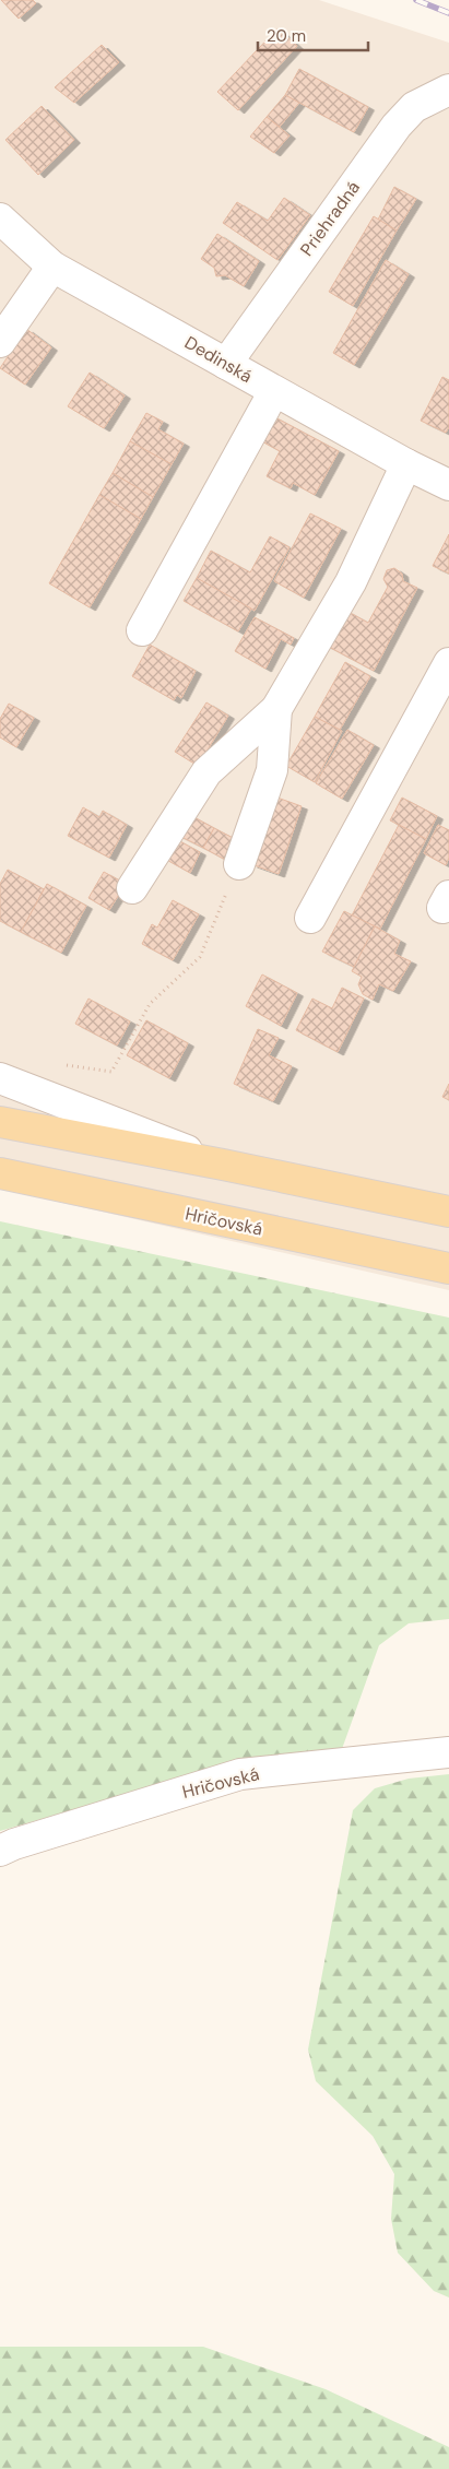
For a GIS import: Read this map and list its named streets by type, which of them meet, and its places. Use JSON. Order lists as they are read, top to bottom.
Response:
{
  "streets": {
    "main road": ["Hričovská"],
    "street": ["Priehradná", "Dedinská"]
  },
  "crossings": [
    ["Priehradná", "Dedinská"]
  ],
  "scale_bar": "20 m"
}
